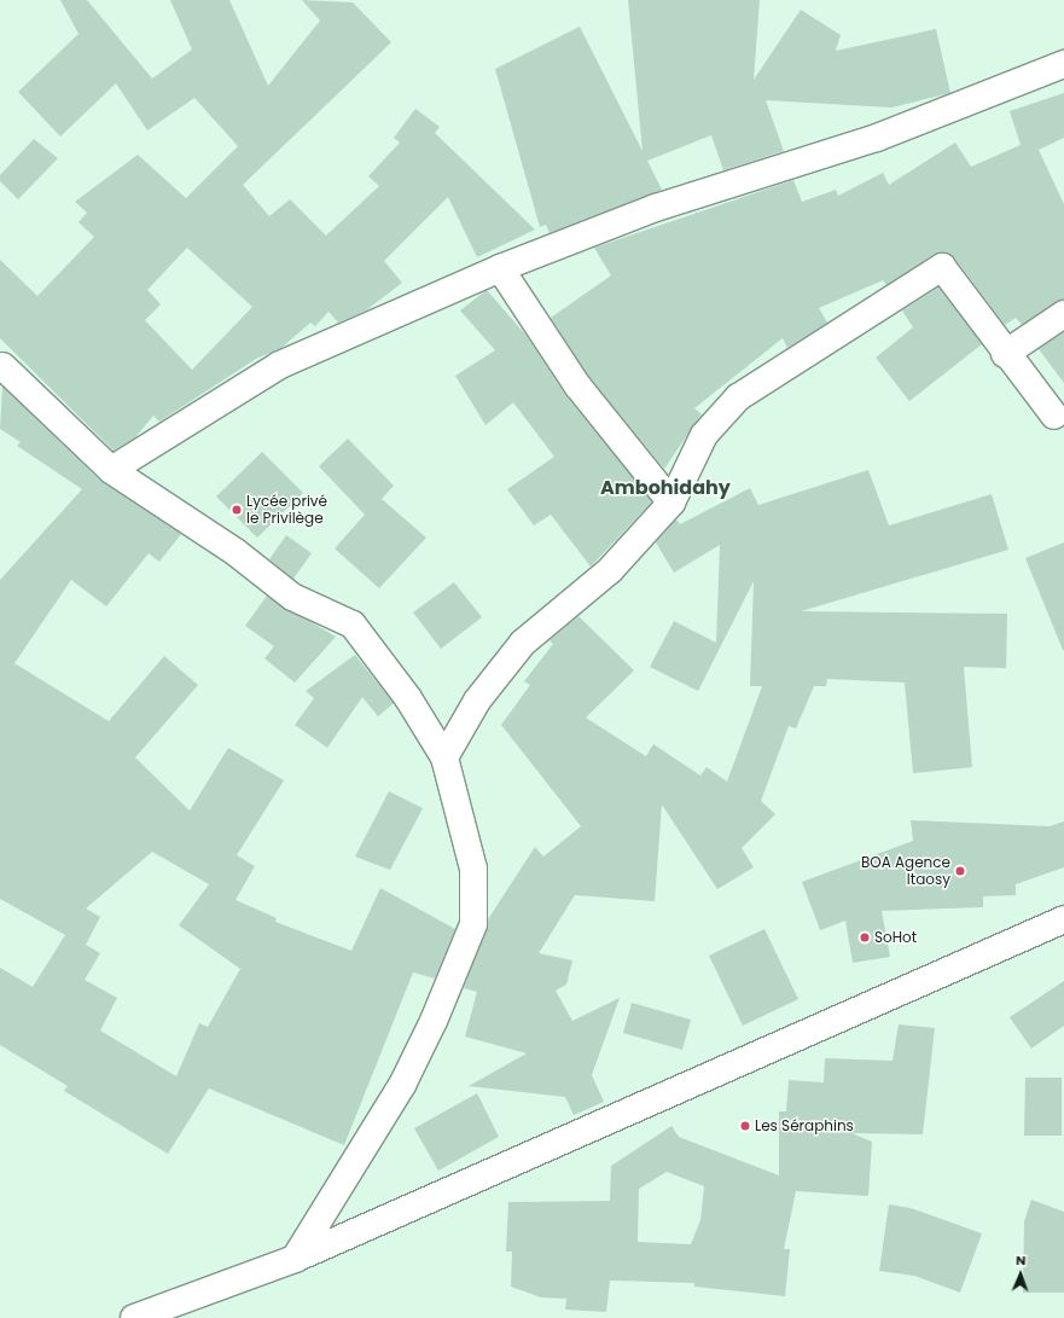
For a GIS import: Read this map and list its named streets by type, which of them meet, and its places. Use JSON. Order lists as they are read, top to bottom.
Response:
{
  "districts": ["Ambohidahy"],
  "places": [
    "Lycée privé le Privilège",
    "BOA Agence Itaosy",
    "SoHot",
    "Les Séraphins"
  ],
  "north": "top"
}
